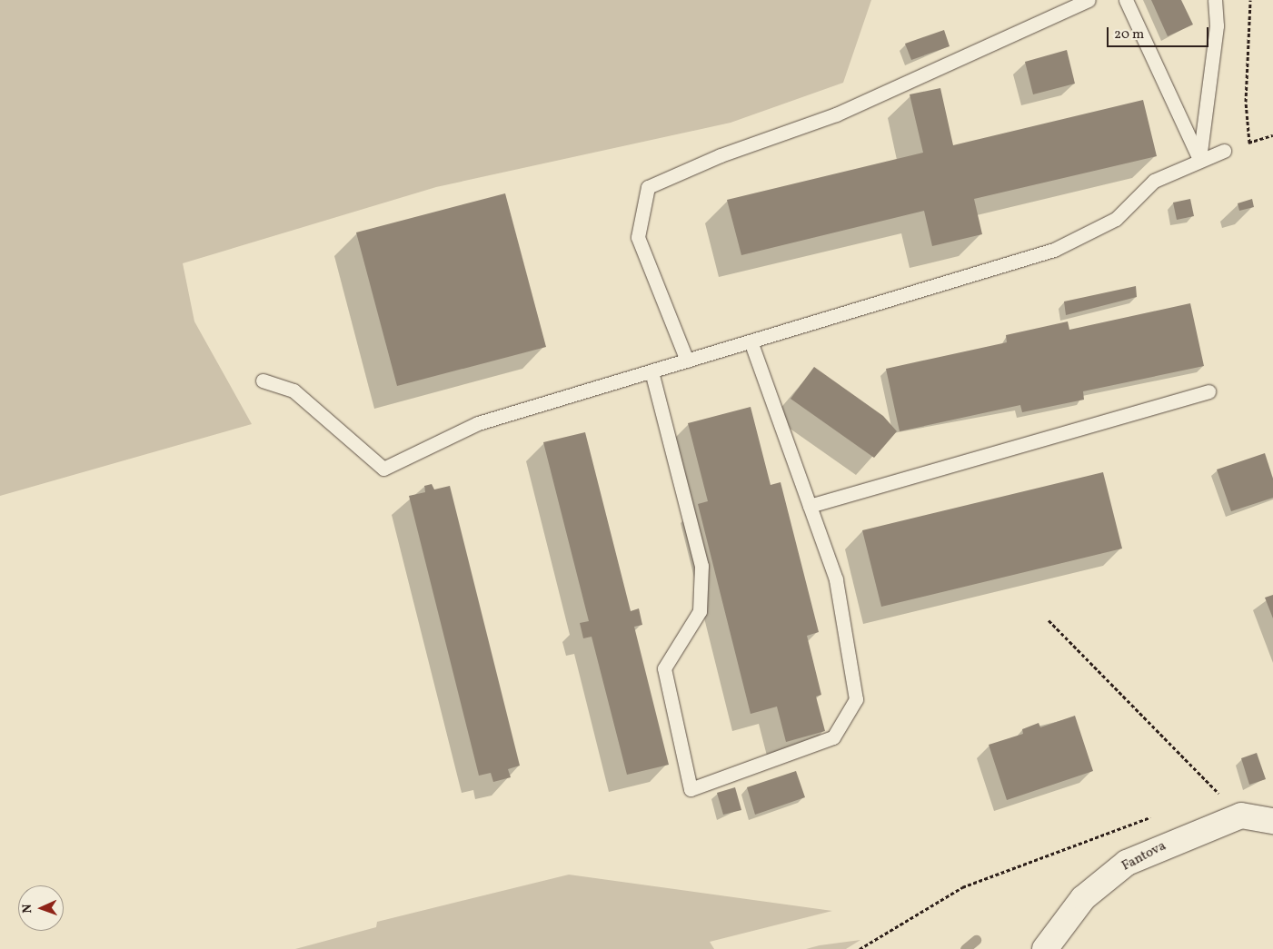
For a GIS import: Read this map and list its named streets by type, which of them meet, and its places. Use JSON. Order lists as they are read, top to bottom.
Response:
{
  "streets": {
    "street": ["Fantova"]
  },
  "scale_bar": "20 m",
  "north": "left"
}
